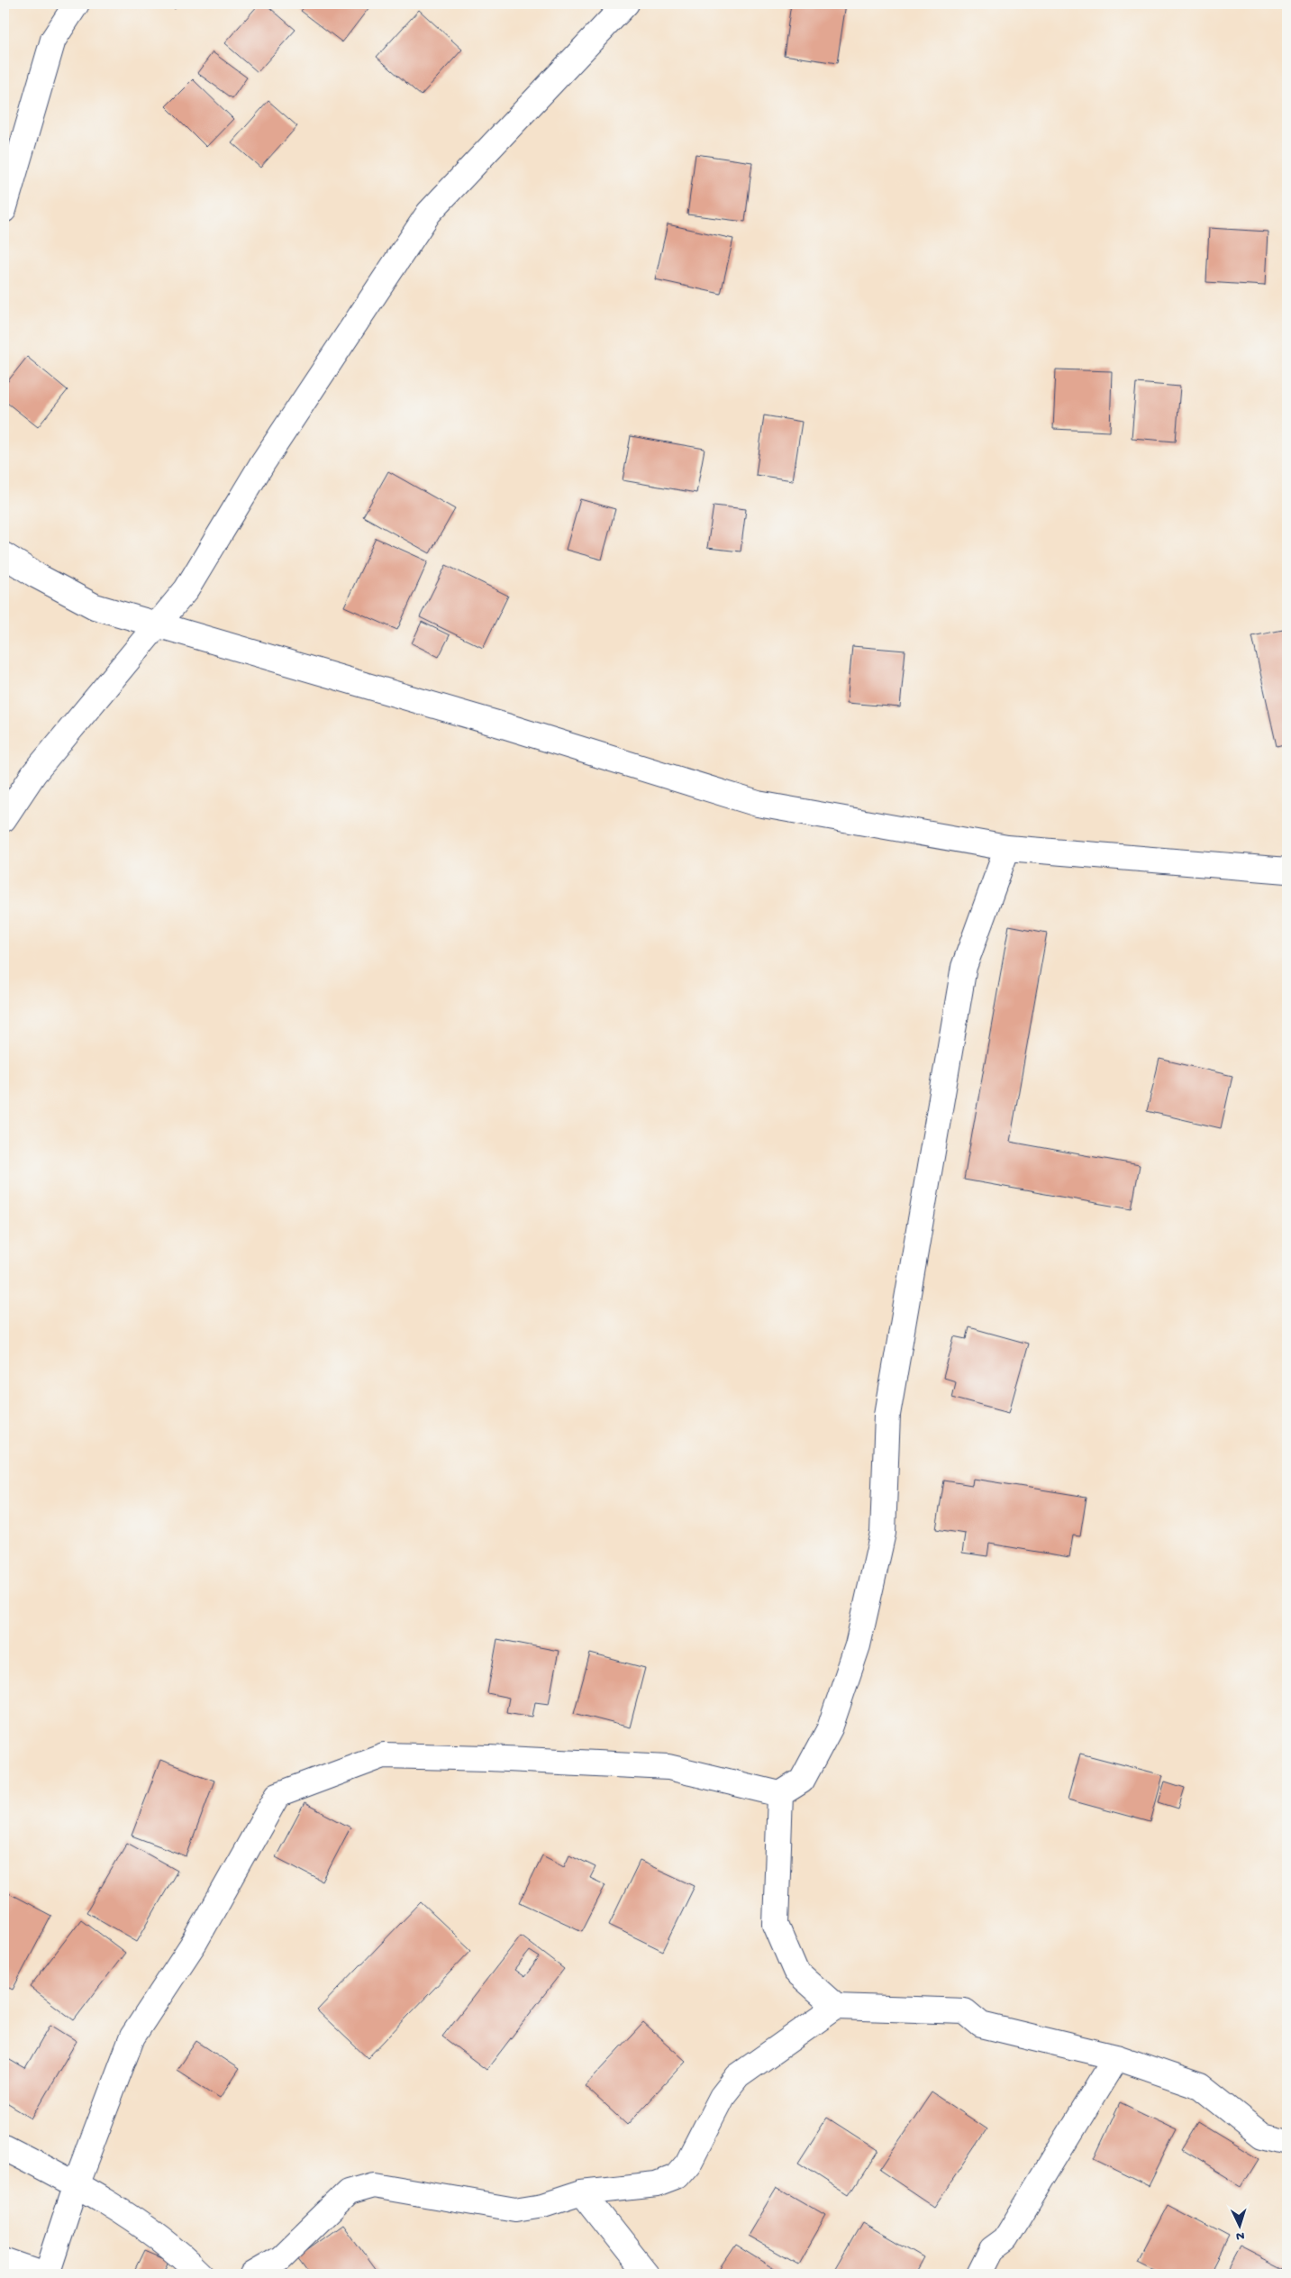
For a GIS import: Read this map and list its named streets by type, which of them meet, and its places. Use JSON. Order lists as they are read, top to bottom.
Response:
{
  "north": "bottom"
}
